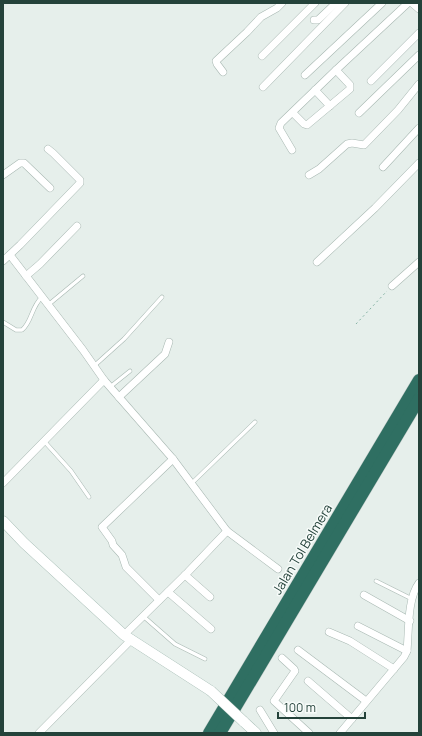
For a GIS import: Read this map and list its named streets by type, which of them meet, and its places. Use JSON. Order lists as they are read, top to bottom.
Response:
{
  "streets": {
    "highway": ["Jalan Tol Belmera"]
  },
  "scale_bar": "100 m"
}
